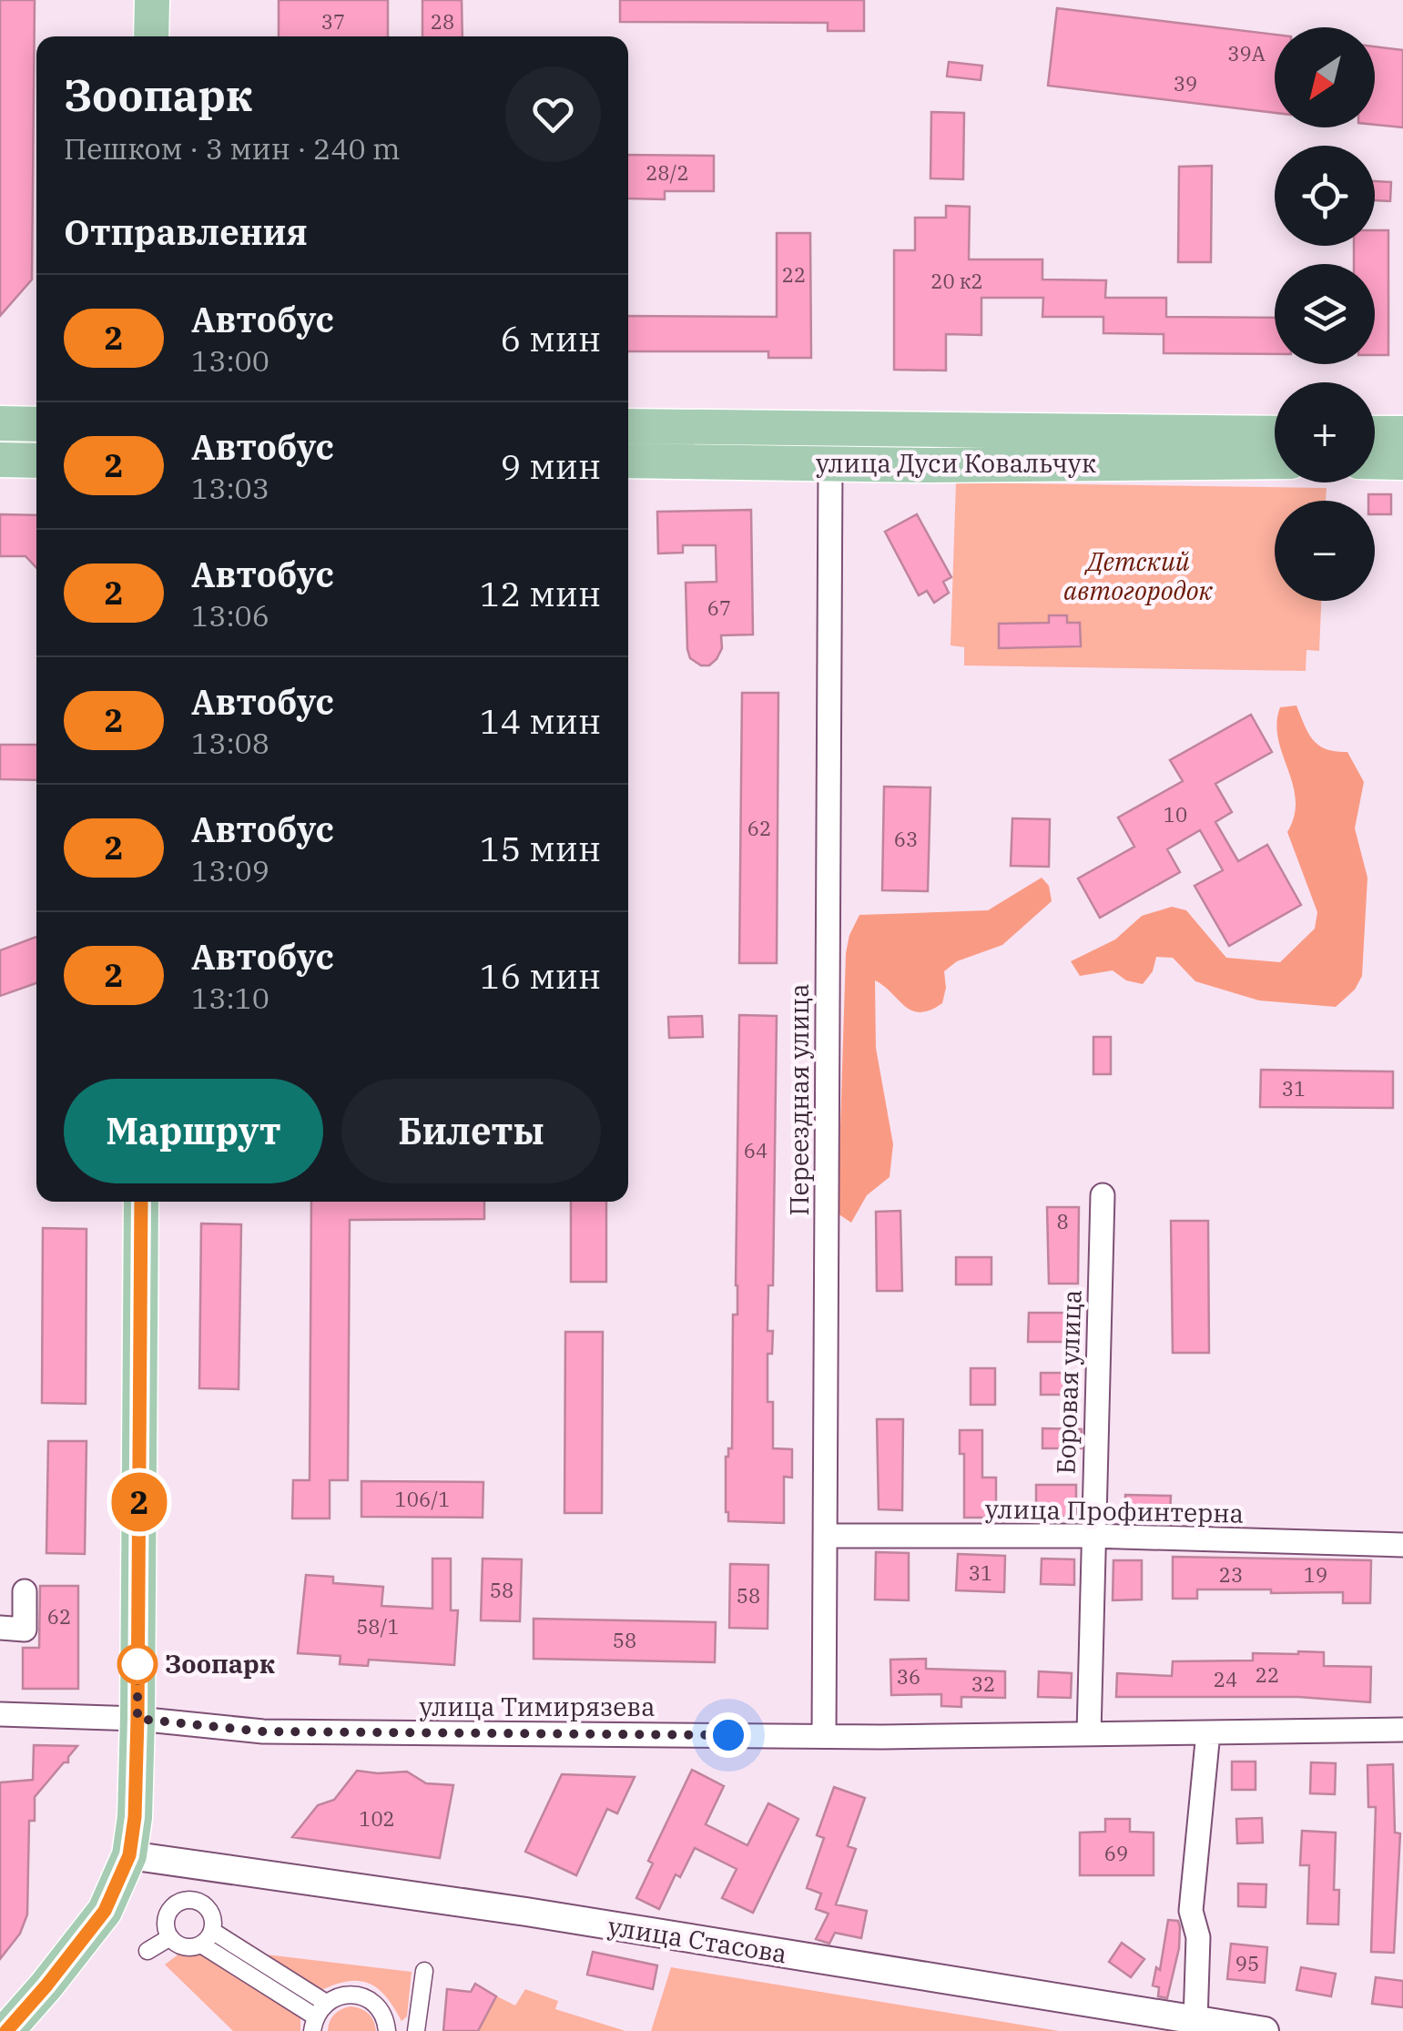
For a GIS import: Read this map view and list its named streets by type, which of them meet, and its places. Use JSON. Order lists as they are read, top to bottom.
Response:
{
  "streets": {
    "main road": ["улица Дуси Ковальчук"],
    "street": [
      "Переездная улица",
      "Боровая улица",
      "улица Профинтерна",
      "улица Тимирязева",
      "улица Стасова"
    ]
  },
  "crossings": [
    ["улица Дуси Ковальчук", "Переездная улица"],
    ["Переездная улица", "улица Профинтерна"],
    ["Переездная улица", "улица Тимирязева"],
    ["Боровая улица", "улица Профинтерна"],
    ["Боровая улица", "улица Тимирязева"]
  ],
  "parks": ["Детский автогородок"],
  "places": ["Зоопарк"],
  "lines": ["bus line 2"],
  "house_numbers": [
    "37",
    "28",
    "39А",
    "39",
    "28/2",
    "22",
    "20 к2",
    "67",
    "10",
    "62",
    "63",
    "31",
    "64",
    "8",
    "106/1",
    "31",
    "23",
    "19",
    "58",
    "58",
    "62",
    "58/1",
    "58",
    "22",
    "36",
    "24",
    "32",
    "102",
    "69",
    "95"
  ],
  "north": "bottom left",
  "page": {
    "on_map": "2",
    "map_buttons": ["+", "−"],
    "heading": [
      ["Зоопарк", "Пешком · 3 мин · 240 m"],
      "Отправления"
    ],
    "list": [
      {
        "mark": "2",
        "name": "Автобус",
        "note": "13:00",
        "value": "6 мин"
      },
      {
        "mark": "2",
        "name": "Автобус",
        "note": "13:03",
        "value": "9 мин"
      },
      {
        "mark": "2",
        "name": "Автобус",
        "note": "13:06",
        "value": "12 мин"
      },
      {
        "mark": "2",
        "name": "Автобус",
        "note": "13:08",
        "value": "14 мин"
      },
      {
        "mark": "2",
        "name": "Автобус",
        "note": "13:09",
        "value": "15 мин"
      },
      {
        "mark": "2",
        "name": "Автобус",
        "note": "13:10",
        "value": "16 мин"
      }
    ],
    "buttons": ["Маршрут", "Билеты"]
  }
}
